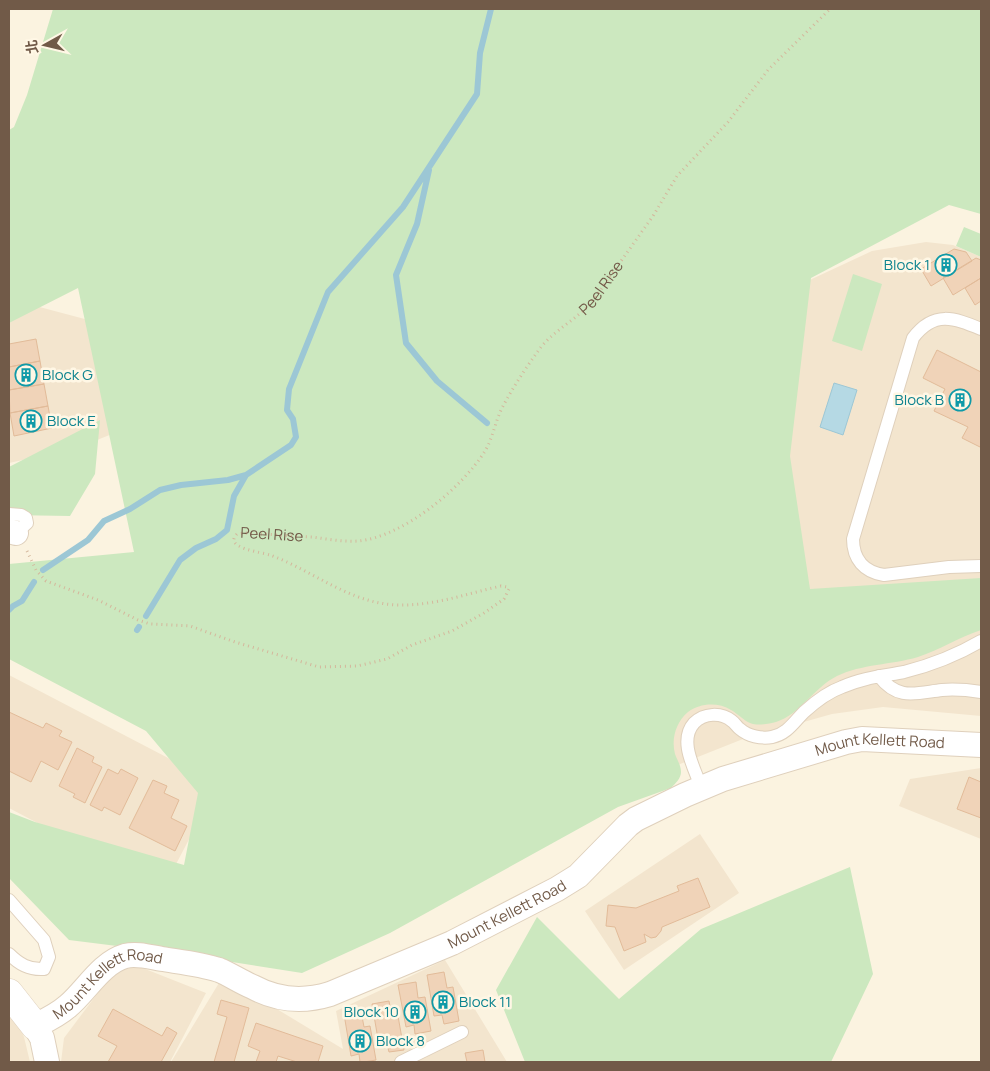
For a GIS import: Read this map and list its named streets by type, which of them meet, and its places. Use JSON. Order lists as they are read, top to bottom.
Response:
{
  "streets": {
    "street": ["Mount Kellett Road"],
    "path": ["Peel Rise"]
  },
  "places": {
    "building": [
      "Block 1",
      "Block G",
      "Block B",
      "Block E",
      "Block 11",
      "Block 10",
      "Block 8"
    ]
  },
  "north": "left"
}
